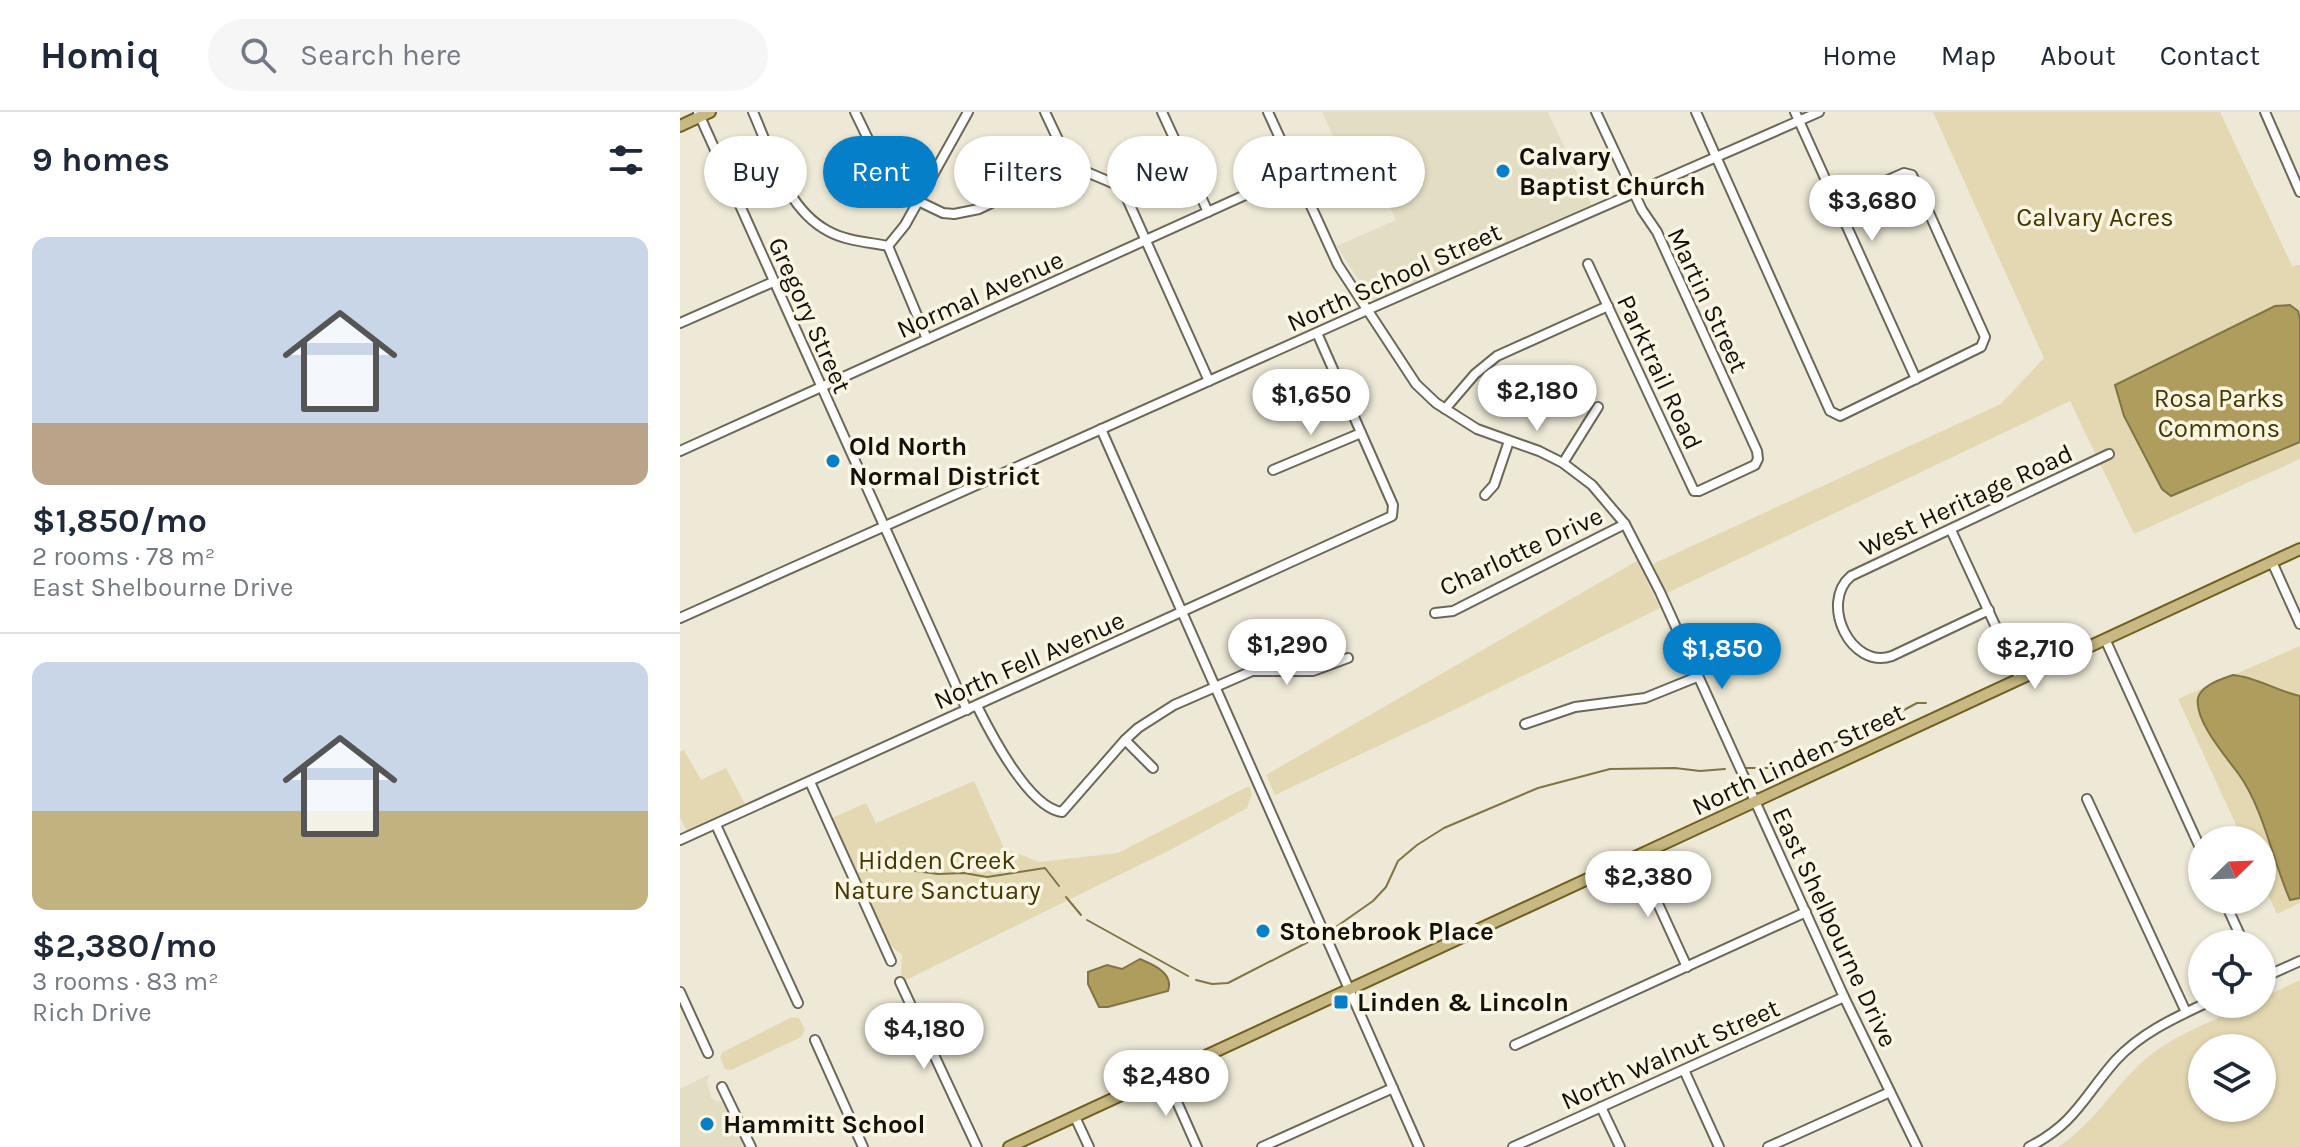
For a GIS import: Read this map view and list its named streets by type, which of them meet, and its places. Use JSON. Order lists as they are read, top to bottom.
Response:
{
  "streets": {
    "main road": ["North Linden Street"],
    "street": [
      "North School Street",
      "Normal Avenue",
      "Martin Street",
      "Gregory Street",
      "Parktrail Road",
      "West Heritage Road",
      "Charlotte Drive",
      "North Fell Avenue",
      "East Shelbourne Drive",
      "North Walnut Street"
    ]
  },
  "crossings": [
    ["North School Street", "Martin Street"],
    ["North School Street", "Gregory Street"],
    ["North School Street", "East Shelbourne Drive"],
    ["Normal Avenue", "Gregory Street"],
    ["Martin Street", "Parktrail Road"],
    ["Gregory Street", "North Fell Avenue"],
    ["Charlotte Drive", "East Shelbourne Drive"],
    ["North Linden Street", "East Shelbourne Drive"],
    ["East Shelbourne Drive", "North Walnut Street"]
  ],
  "parks": ["Calvary Acres", "Rosa Parks Commons", "Hidden Creek Nature Sanctuary"],
  "places": {
    "other": [
      "Calvary Baptist Church",
      "Old North Normal District",
      "Stonebrook Place",
      "Hammitt School"
    ],
    "transit": ["Linden & Lincoln"]
  },
  "north": "top right",
  "page": {
    "header": "Homiq",
    "search": "Search here",
    "nav": [
      "Home",
      "Map",
      "About",
      "Contact"
    ],
    "heading": "9 homes",
    "chip": [
      "Buy",
      "Rent",
      "Filters",
      "New",
      "Apartment"
    ],
    "price": [
      "$3,680",
      "$2,180",
      "$1,650",
      "$1,290",
      "$1,850",
      "$2,710",
      "$2,380",
      "$4,180",
      "$2,480"
    ],
    "list": [
      {
        "name": "$1,850/mo",
        "note": "2 rooms · 78 m² · East Shelbourne Drive"
      },
      {
        "name": "$2,380/mo",
        "note": "3 rooms · 83 m² · Rich Drive"
      }
    ]
  }
}
